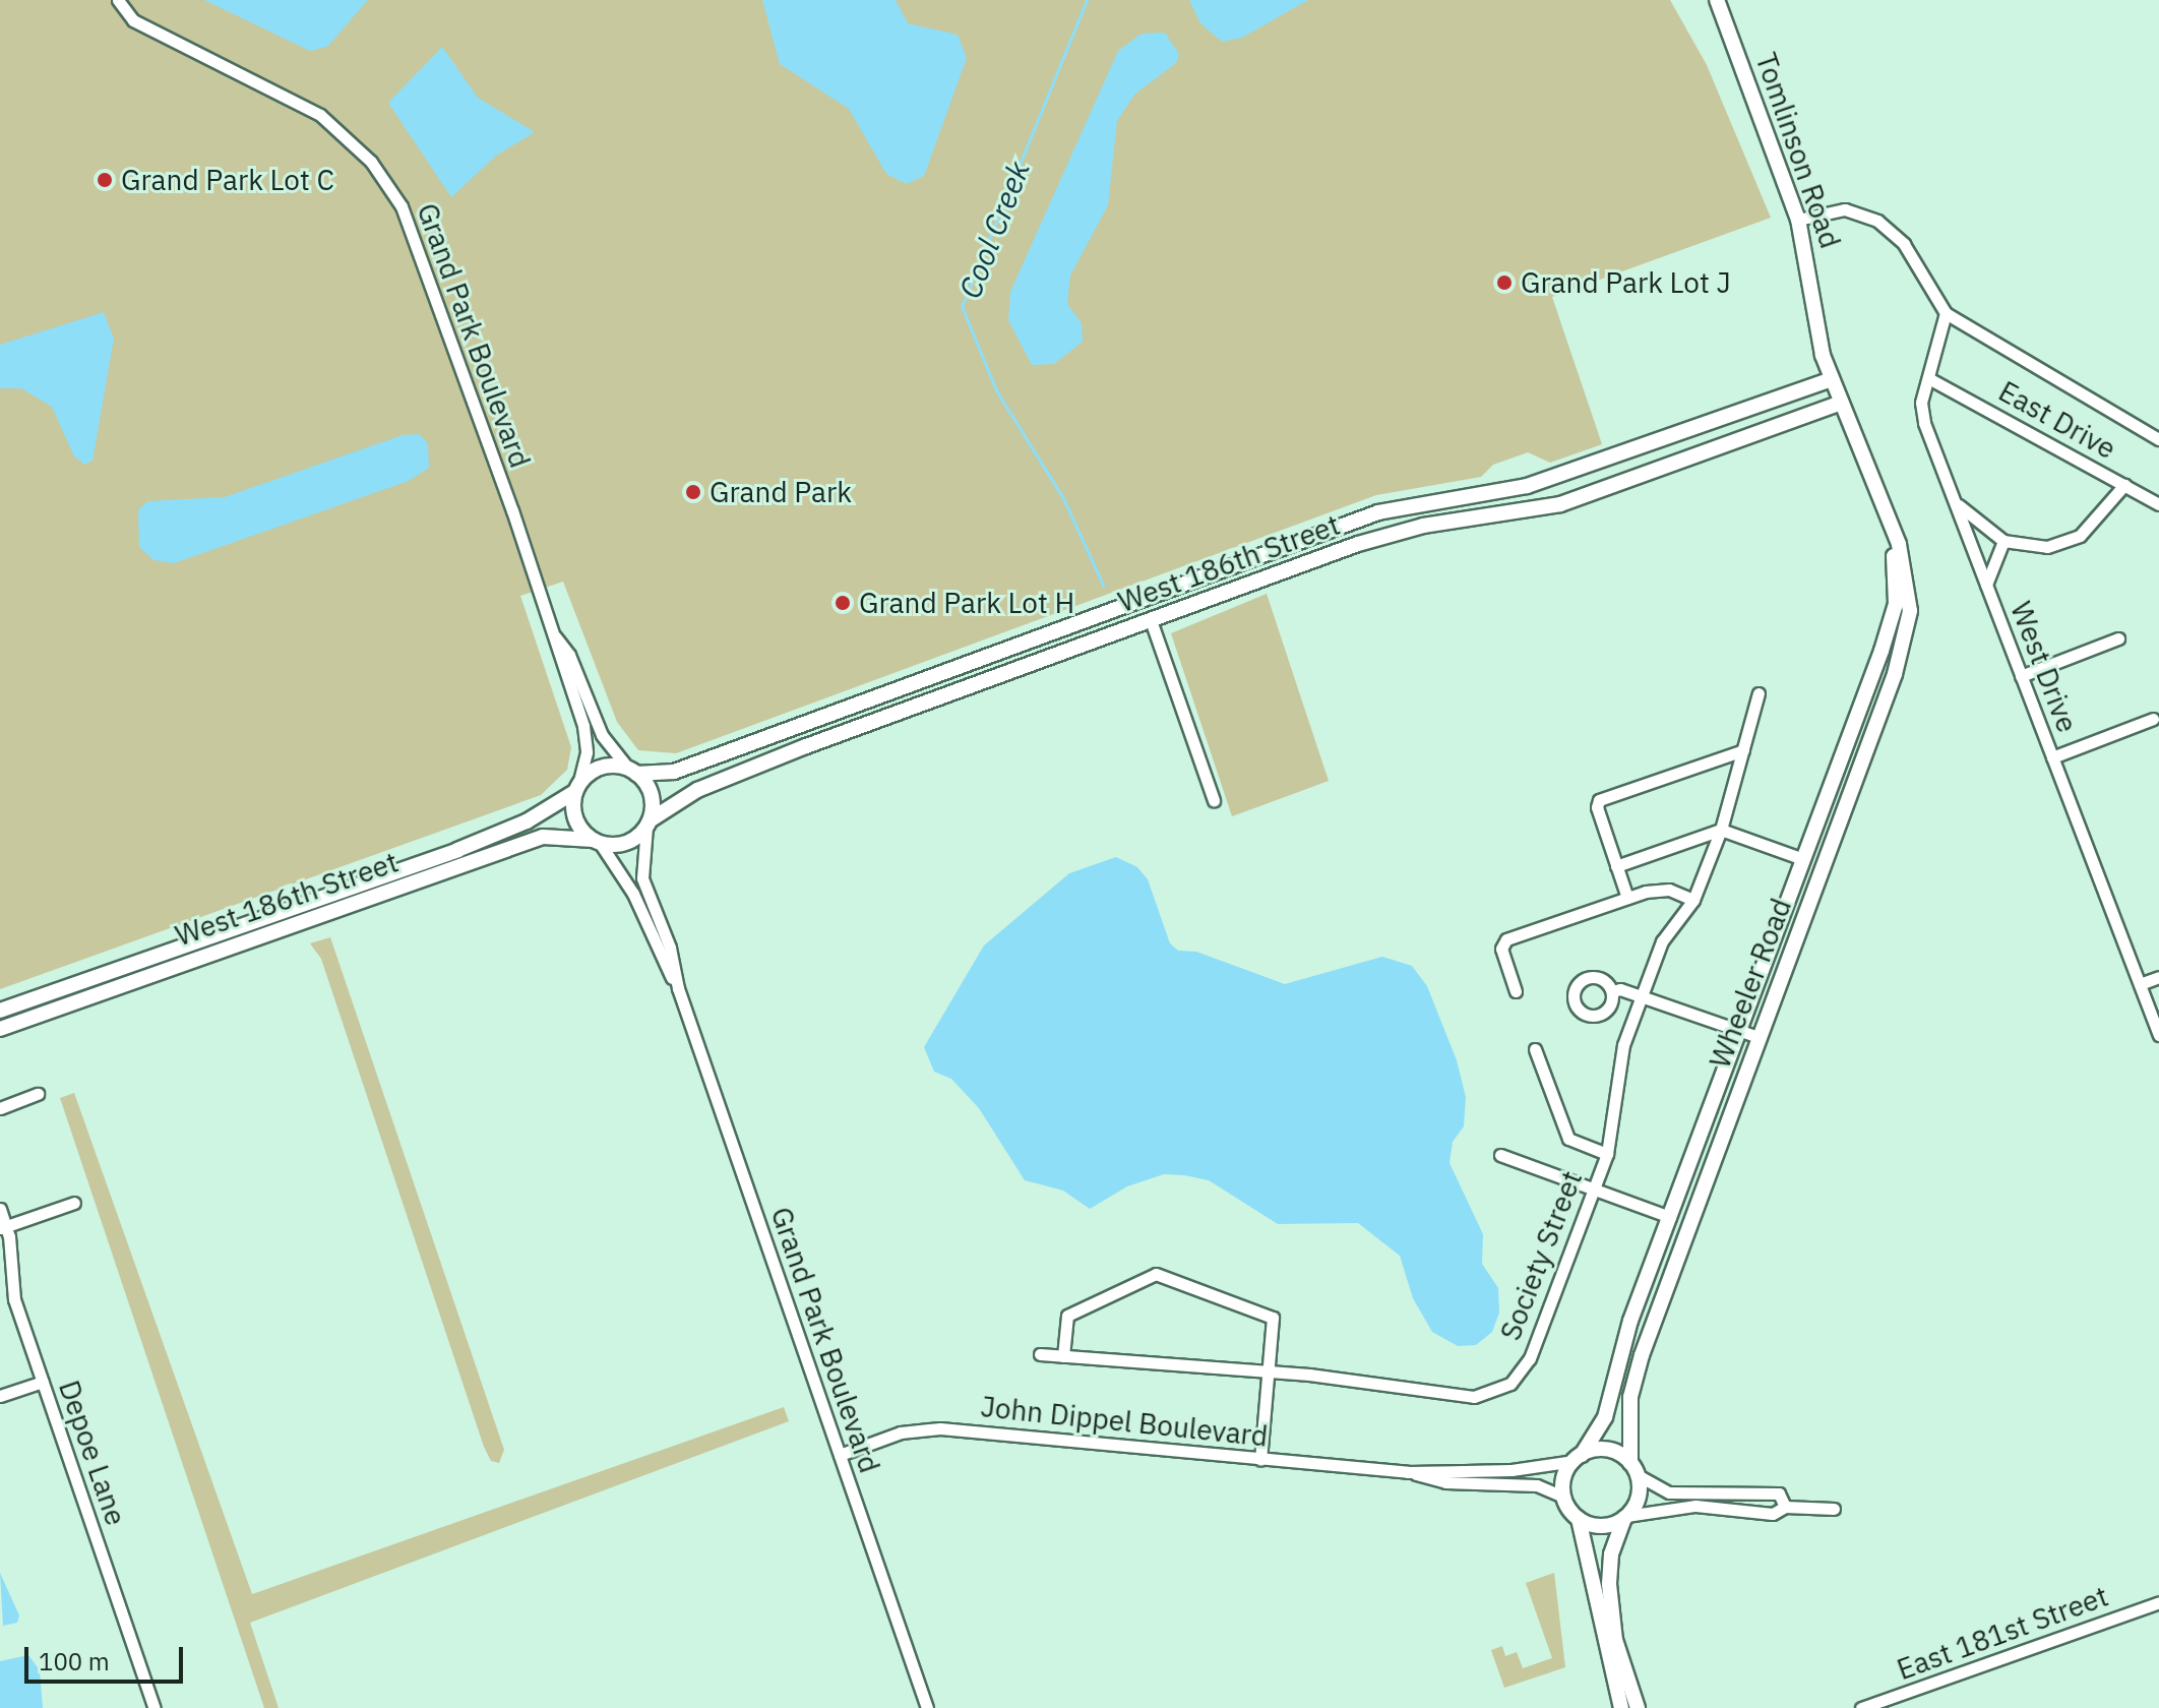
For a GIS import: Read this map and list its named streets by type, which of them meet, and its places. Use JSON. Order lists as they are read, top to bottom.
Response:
{
  "streets": {
    "street": [
      "Tomlinson Road",
      "Grand Park Boulevard",
      "East Drive",
      "West 186th Street",
      "West Drive",
      "Wheeler Road",
      "Society Street",
      "John Dippel Boulevard",
      "Depoe Lane",
      "East 181st Street"
    ]
  },
  "crossings": [
    ["Tomlinson Road", "West 186th Street"],
    ["Tomlinson Road", "Wheeler Road"],
    ["Grand Park Boulevard", "West 186th Street"],
    ["Grand Park Boulevard", "John Dippel Boulevard"],
    ["East Drive", "West Drive"],
    ["West 186th Street", "Wheeler Road"],
    ["Wheeler Road", "John Dippel Boulevard"]
  ],
  "water": ["Cool Creek"],
  "places": [
    "Grand Park Lot C",
    "Grand Park Lot J",
    "Grand Park",
    "Grand Park Lot H"
  ],
  "scale_bar": "100 m"
}
